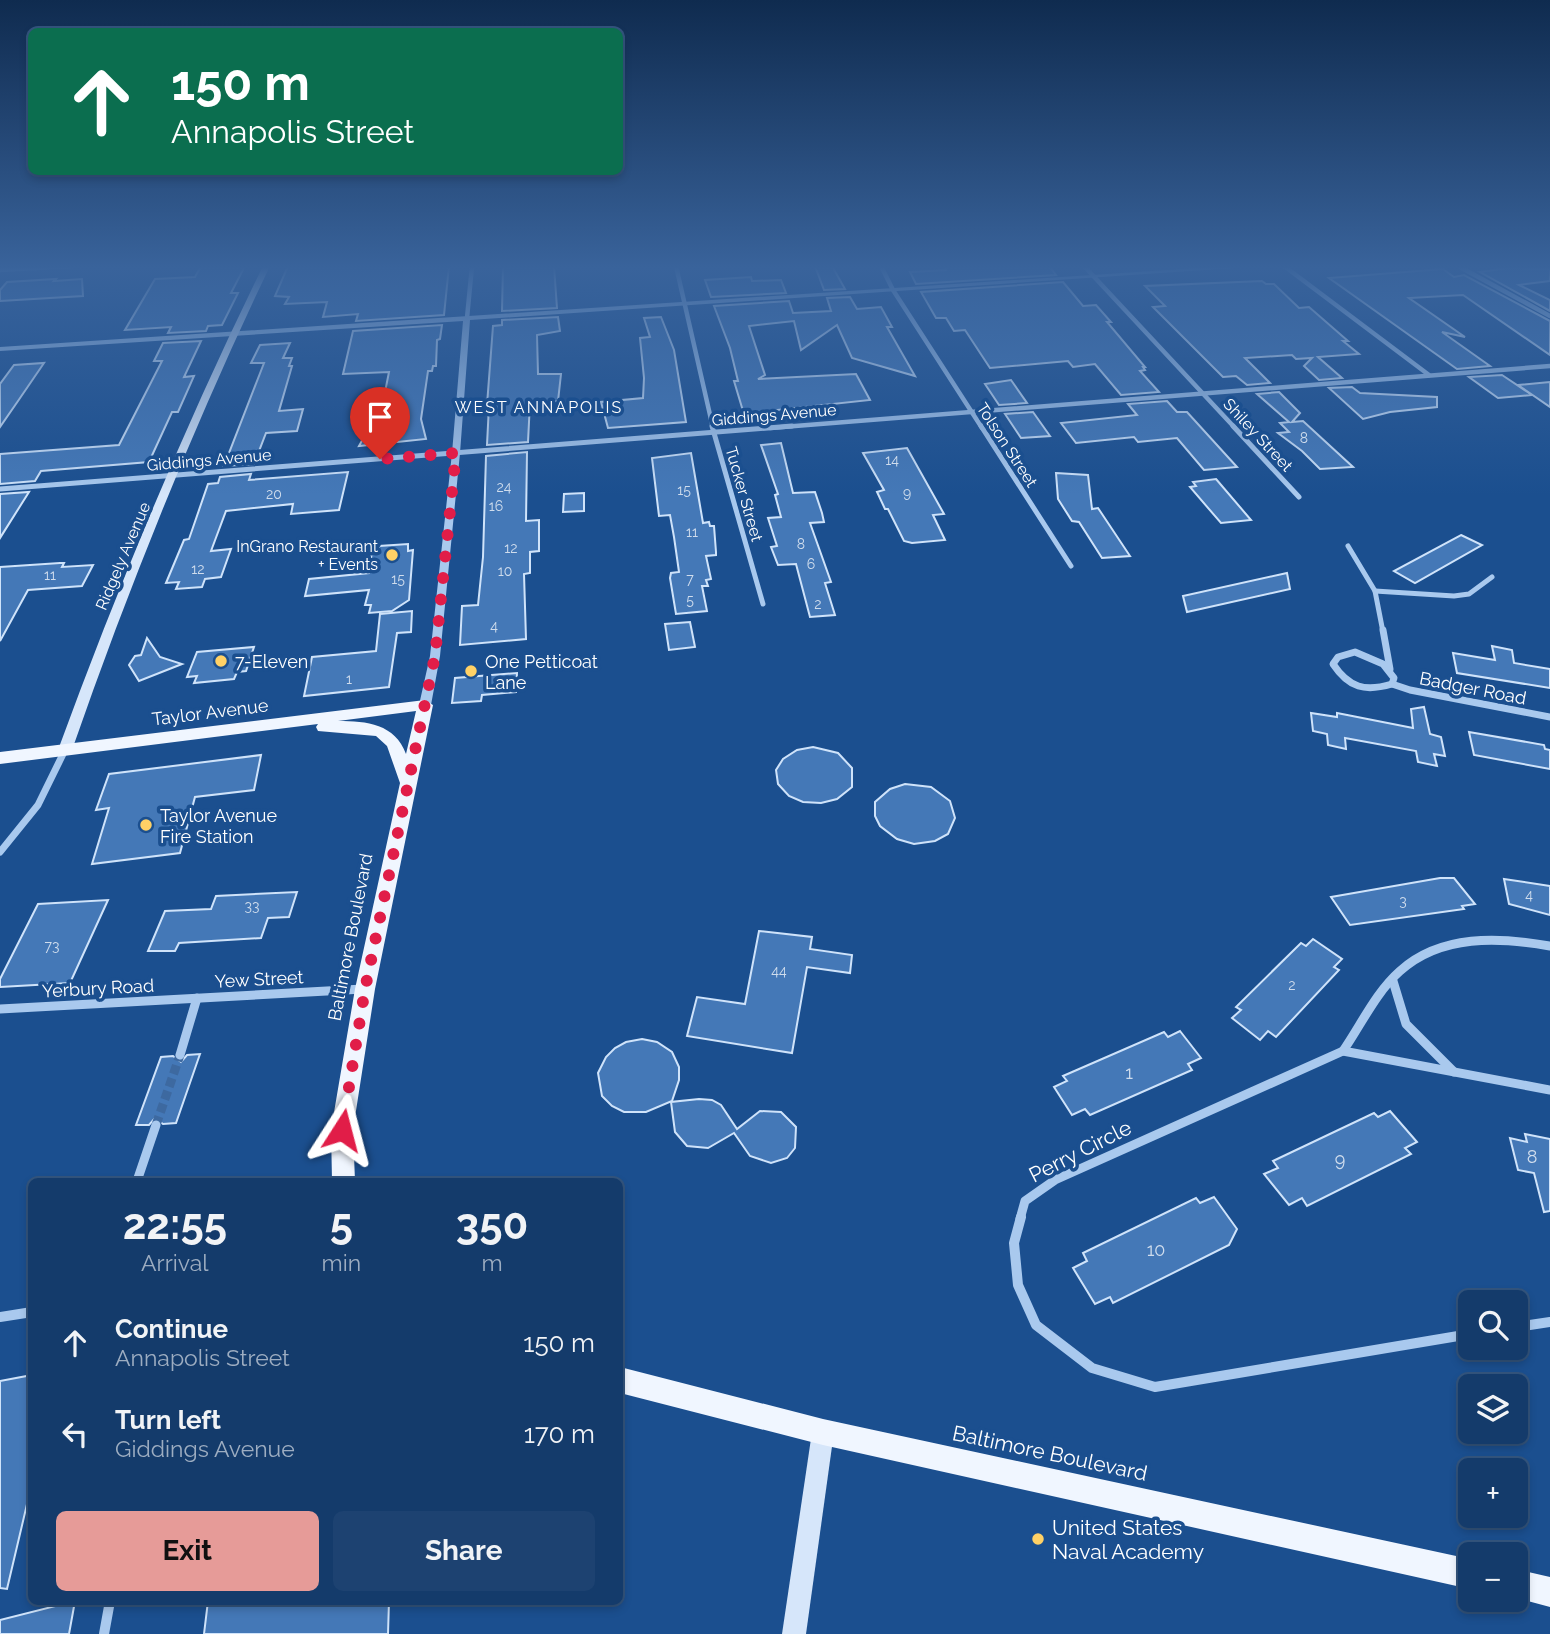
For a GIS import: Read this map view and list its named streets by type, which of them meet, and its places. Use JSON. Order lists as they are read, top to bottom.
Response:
{
  "streets": {
    "main road": ["Ridgely Avenue", "Taylor Avenue", "Baltimore Boulevard"],
    "street": [
      "Giddings Avenue",
      "Shiley Street",
      "Tolson Street",
      "Tucker Street",
      "Badger Road",
      "Yew Street",
      "Yerbury Road",
      "Perry Circle"
    ]
  },
  "crossings": [
    ["Giddings Avenue", "Shiley Street"],
    ["Giddings Avenue", "Tolson Street"],
    ["Giddings Avenue", "Tucker Street"],
    ["Giddings Avenue", "Ridgely Avenue"],
    ["Ridgely Avenue", "Taylor Avenue"],
    ["Taylor Avenue", "Baltimore Boulevard"],
    ["Baltimore Boulevard", "Yew Street"],
    ["Yew Street", "Yerbury Road"]
  ],
  "districts": ["WEST ANNAPOLIS"],
  "places": [
    "InGrano Restaurant + Events",
    "7-Eleven",
    "One Petticoat Lane",
    "Taylor Avenue Fire Station",
    "United States Naval Academy"
  ],
  "house_numbers": [
    "8",
    "14",
    "24",
    "15",
    "9",
    "20",
    "16",
    "11",
    "8",
    "12",
    "6",
    "12",
    "10",
    "11",
    "15",
    "7",
    "5",
    "2",
    "4",
    "1",
    "4",
    "3",
    "33",
    "73",
    "44",
    "2",
    "1",
    "8",
    "9",
    "10"
  ],
  "page": {
    "turn": ["150 m", "Annapolis Street"],
    "eta": [
      "22:55",
      "Arrival",
      "5",
      "min",
      "350",
      "m"
    ],
    "map_buttons": ["+", "−"],
    "list": [
      {
        "name": "Continue",
        "note": "Annapolis Street",
        "value": "150 m"
      },
      {
        "name": "Turn left",
        "note": "Giddings Avenue",
        "value": "170 m"
      }
    ],
    "buttons": ["Exit", "Share"]
  }
}
